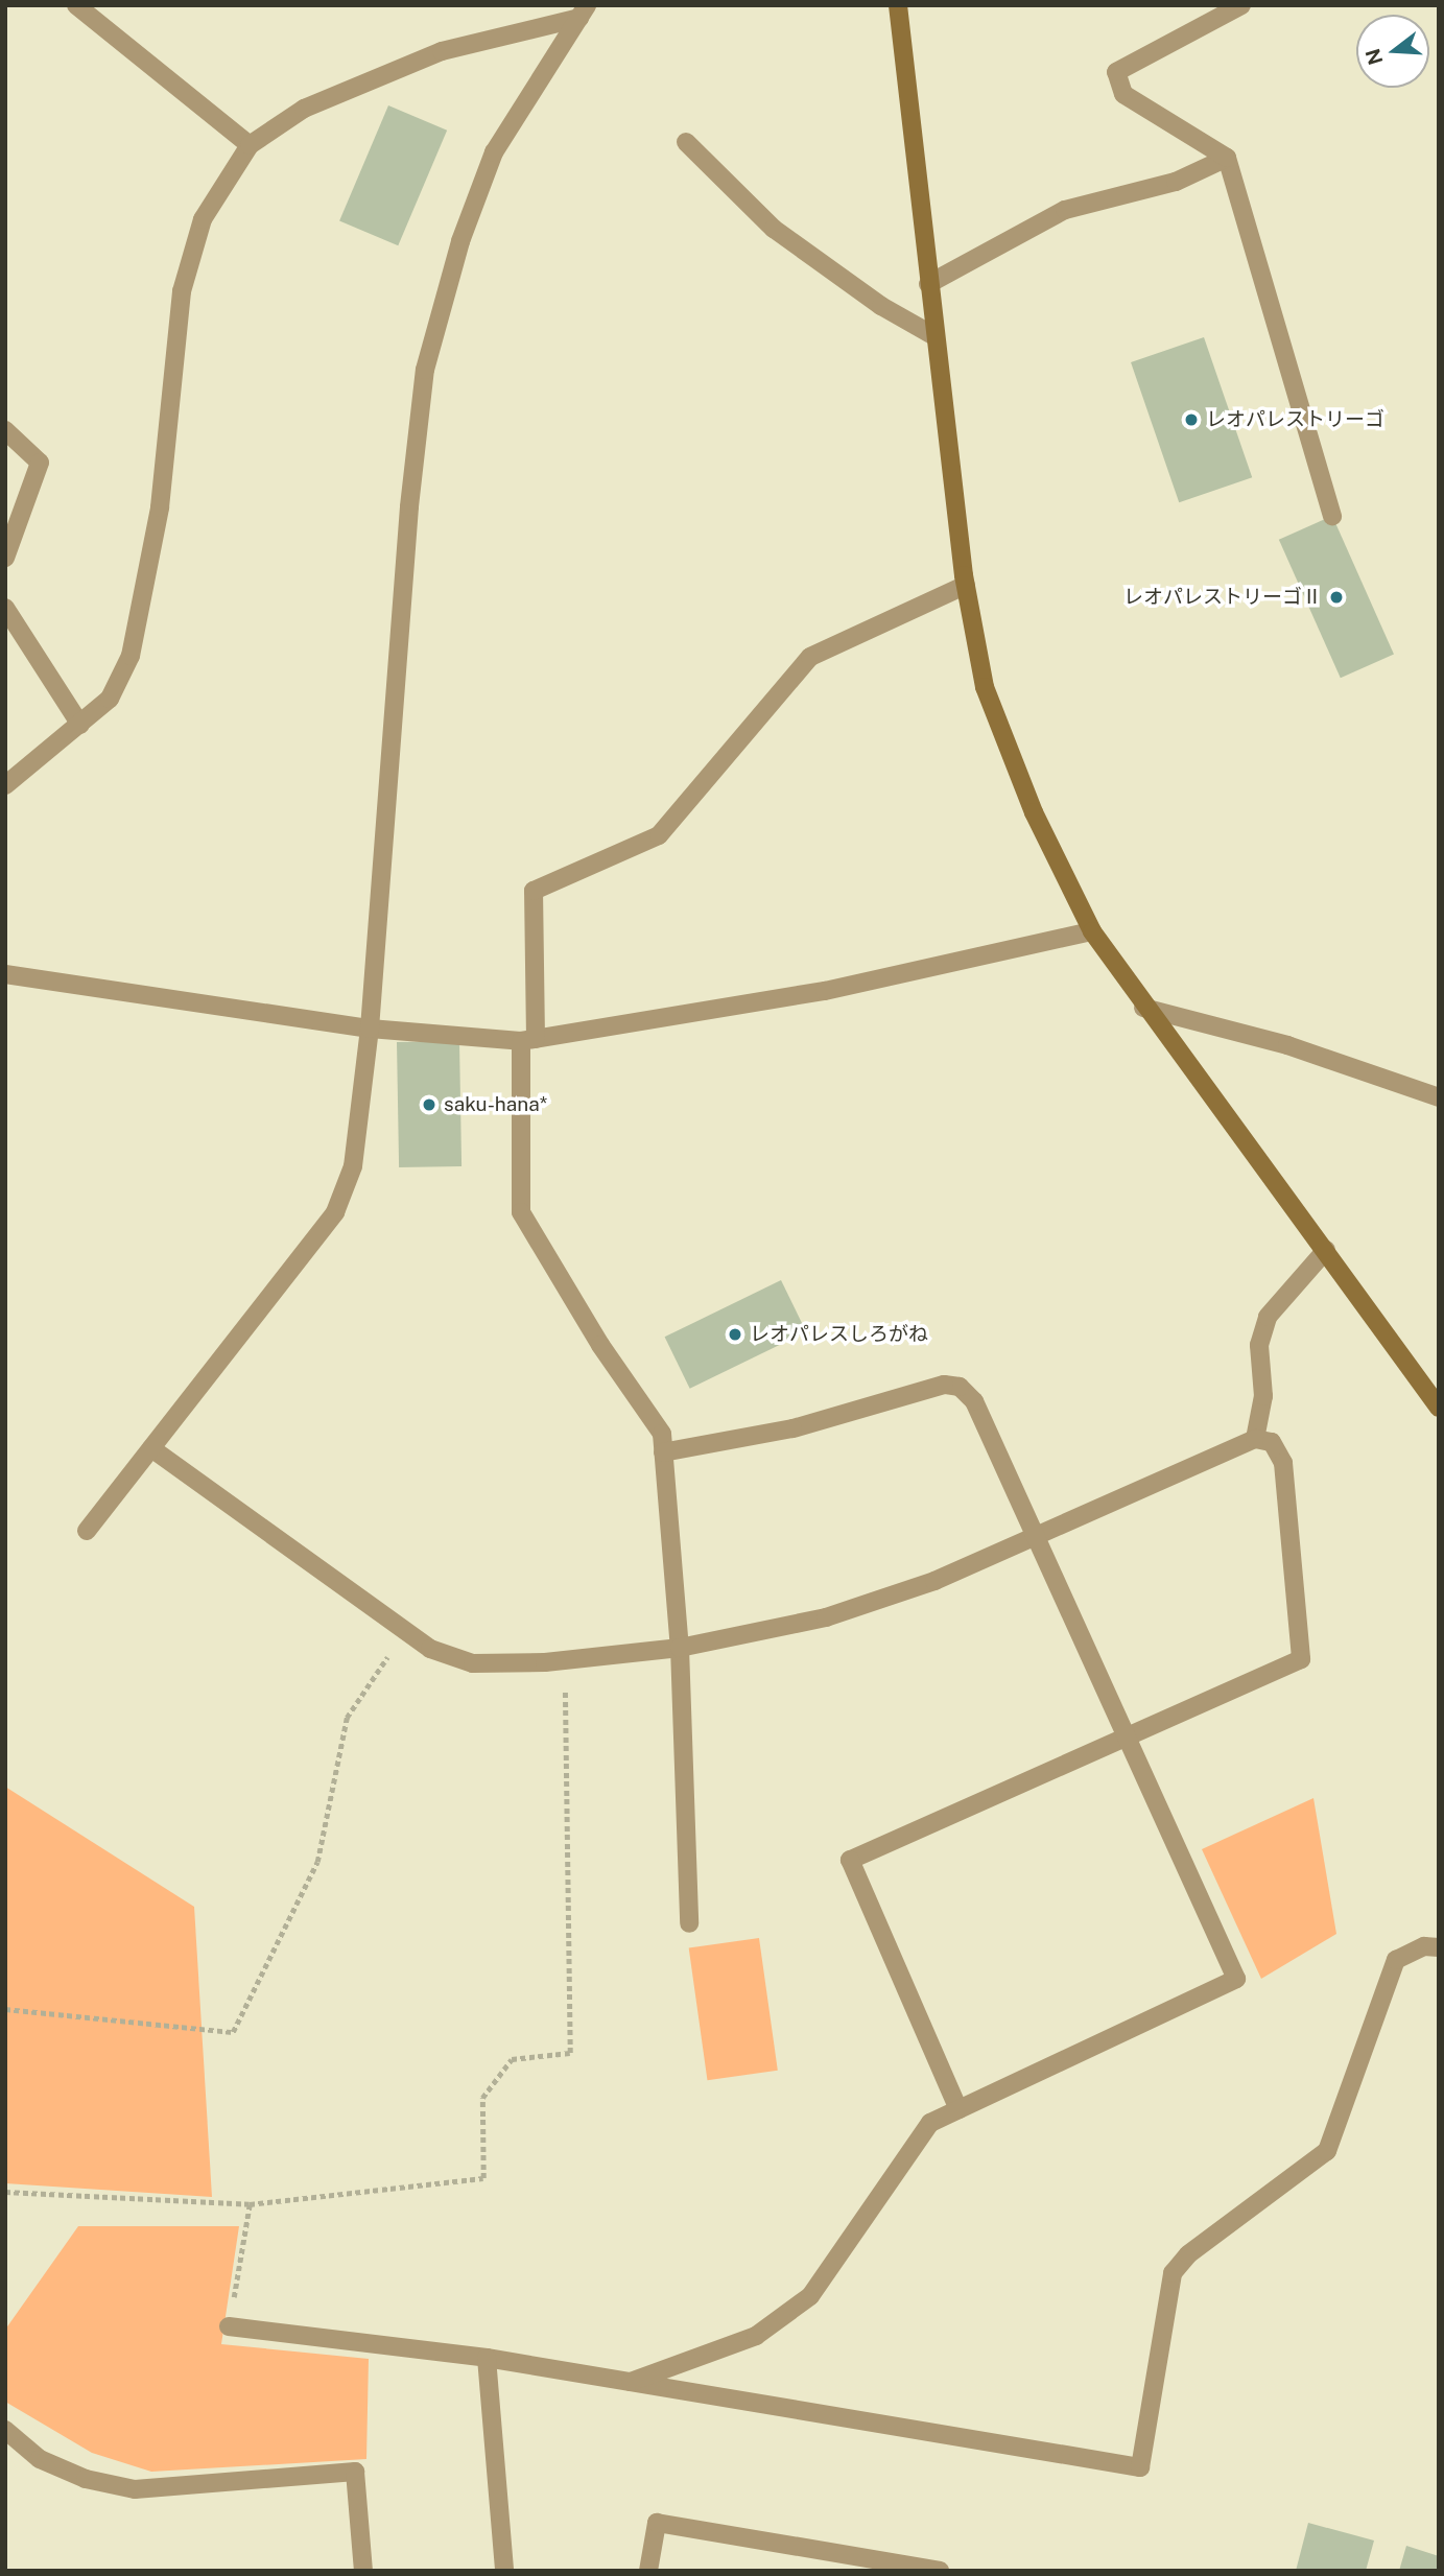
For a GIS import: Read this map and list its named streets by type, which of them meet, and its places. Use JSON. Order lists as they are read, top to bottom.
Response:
{
  "places": [
    "レオパレストリーゴ",
    "レオパレストリーゴⅡ",
    "saku-hana*",
    "レオパレスしろがね"
  ],
  "north": "left"
}
